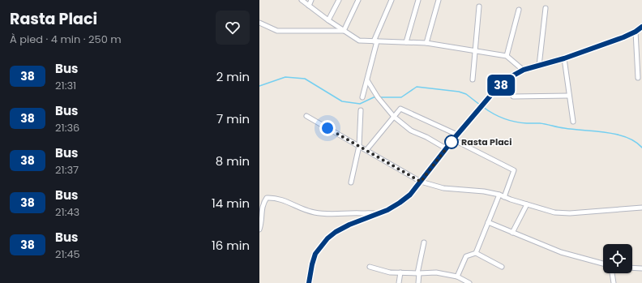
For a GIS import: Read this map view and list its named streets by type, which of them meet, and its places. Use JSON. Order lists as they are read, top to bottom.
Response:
{
  "places": ["Rasta Placi"],
  "lines": ["bus line 38"],
  "page": {
    "heading": ["Rasta Placi", "À pied · 4 min · 250 m"],
    "on_map": "38",
    "list": [
      {
        "mark": "38",
        "name": "Bus",
        "note": "21:31",
        "value": "2 min"
      },
      {
        "mark": "38",
        "name": "Bus",
        "note": "21:36",
        "value": "7 min"
      },
      {
        "mark": "38",
        "name": "Bus",
        "note": "21:37",
        "value": "8 min"
      },
      {
        "mark": "38",
        "name": "Bus",
        "note": "21:43",
        "value": "14 min"
      },
      {
        "mark": "38",
        "name": "Bus",
        "note": "21:45",
        "value": "16 min"
      }
    ]
  }
}
